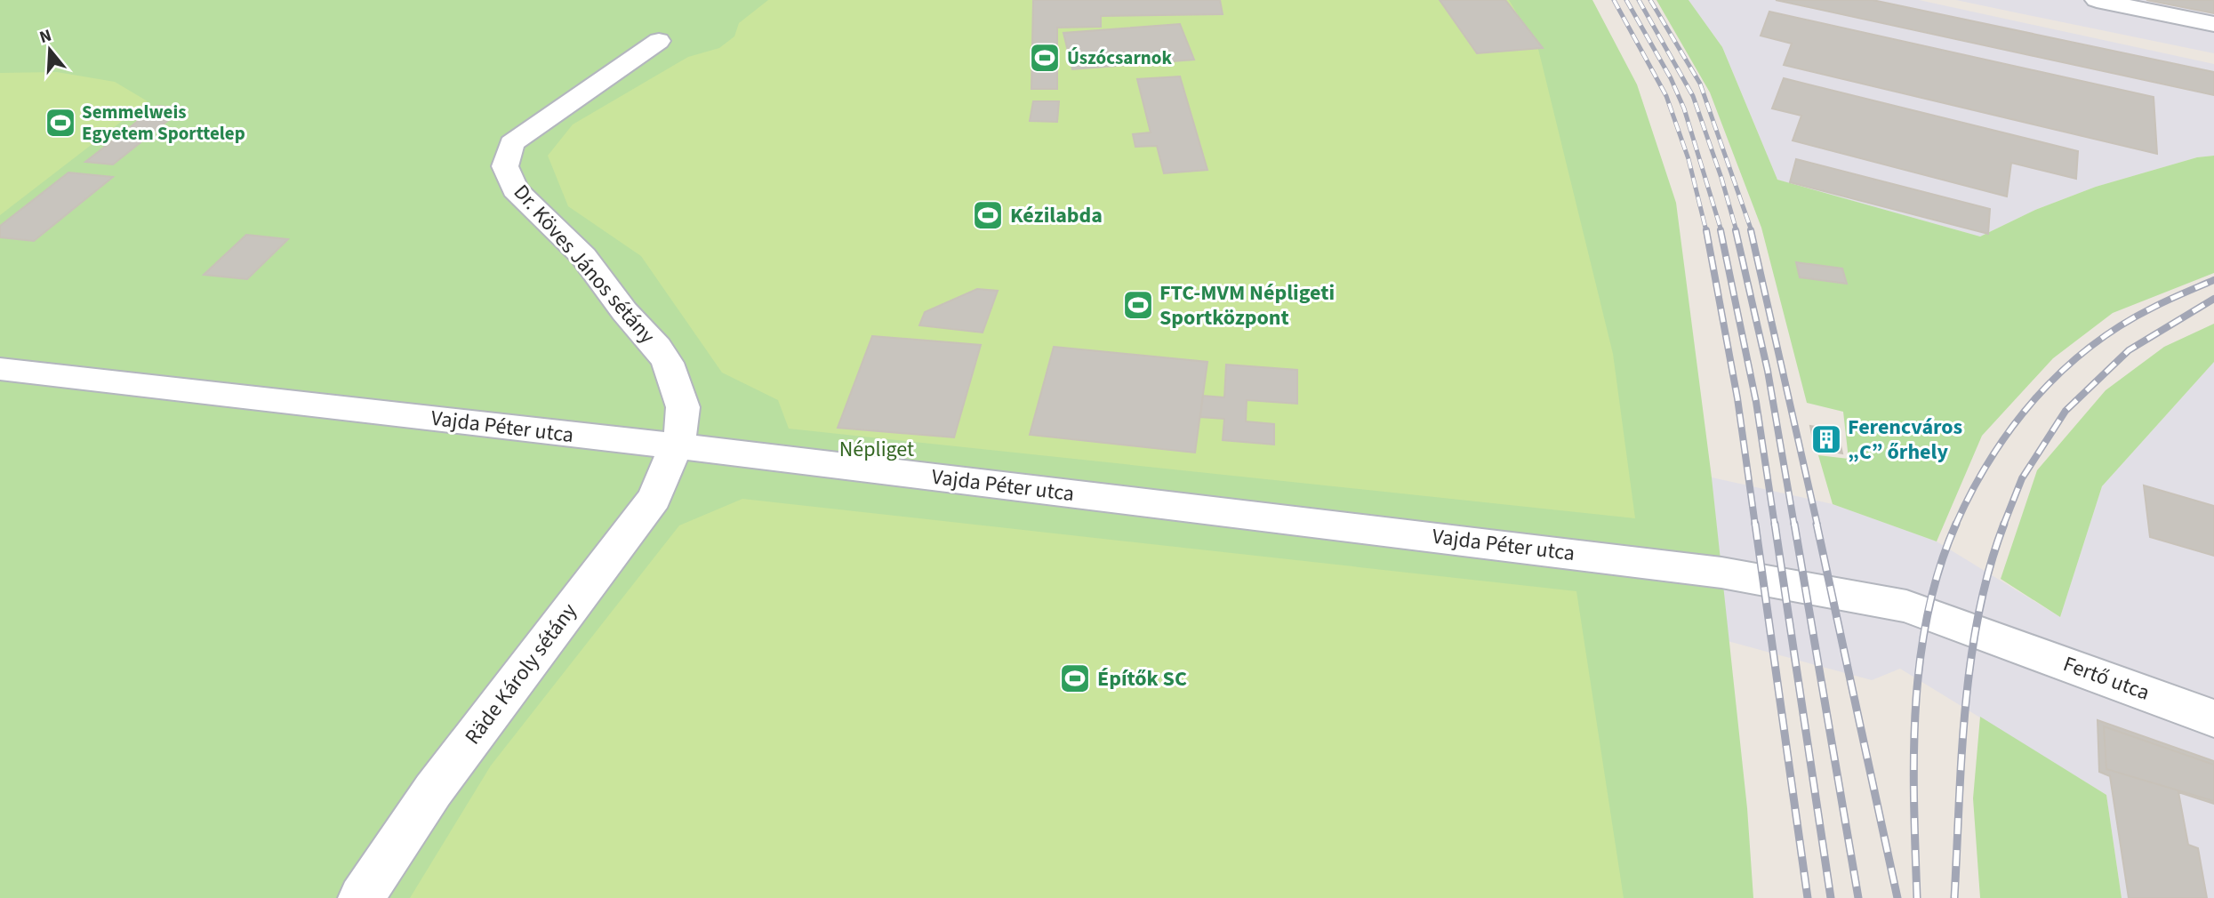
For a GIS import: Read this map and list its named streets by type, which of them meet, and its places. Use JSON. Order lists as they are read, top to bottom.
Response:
{
  "streets": {
    "street": [
      "Dr. Köves János sétány",
      "Vajda Péter utca",
      "Räde Károly sétány",
      "Fertő utca"
    ]
  },
  "crossings": [
    ["Dr. Köves János sétány", "Vajda Péter utca"],
    ["Dr. Köves János sétány", "Räde Károly sétány"],
    ["Vajda Péter utca", "Räde Károly sétány"],
    ["Vajda Péter utca", "Fertő utca"]
  ],
  "parks": ["Népliget"],
  "places": {
    "sports": [
      "Úszócsarnok",
      "Semmelweis Egyetem Sporttelep",
      "Kézilabda",
      "FTC-MVM Népligeti Sportközpont",
      "Építők SC"
    ],
    "building": ["Ferencváros „C” őrhely"]
  },
  "north": "top"
}
